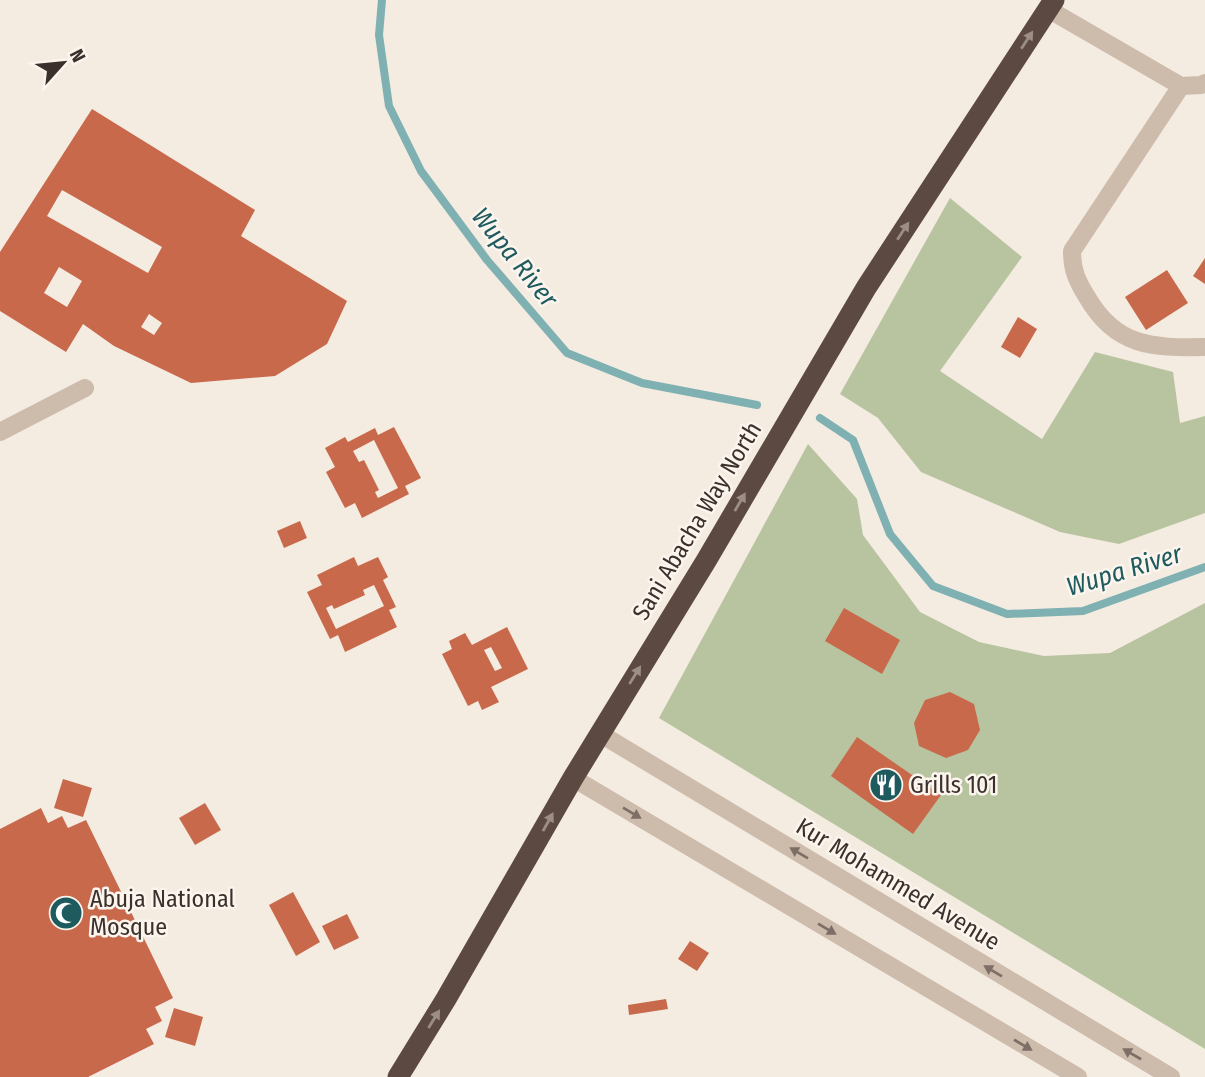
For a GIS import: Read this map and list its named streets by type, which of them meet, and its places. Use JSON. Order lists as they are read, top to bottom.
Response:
{
  "streets": {
    "highway": ["Sani Abacha Way North"],
    "street": ["Kur Mohammed Avenue"]
  },
  "crossings": [
    ["Sani Abacha Way North", "Kur Mohammed Avenue"]
  ],
  "one_way": ["Sani Abacha Way North"],
  "water": ["Wupa River"],
  "places": {
    "restaurant": ["Grills 101"],
    "mosque": ["Abuja National Mosque"]
  },
  "north": "top right"
}
